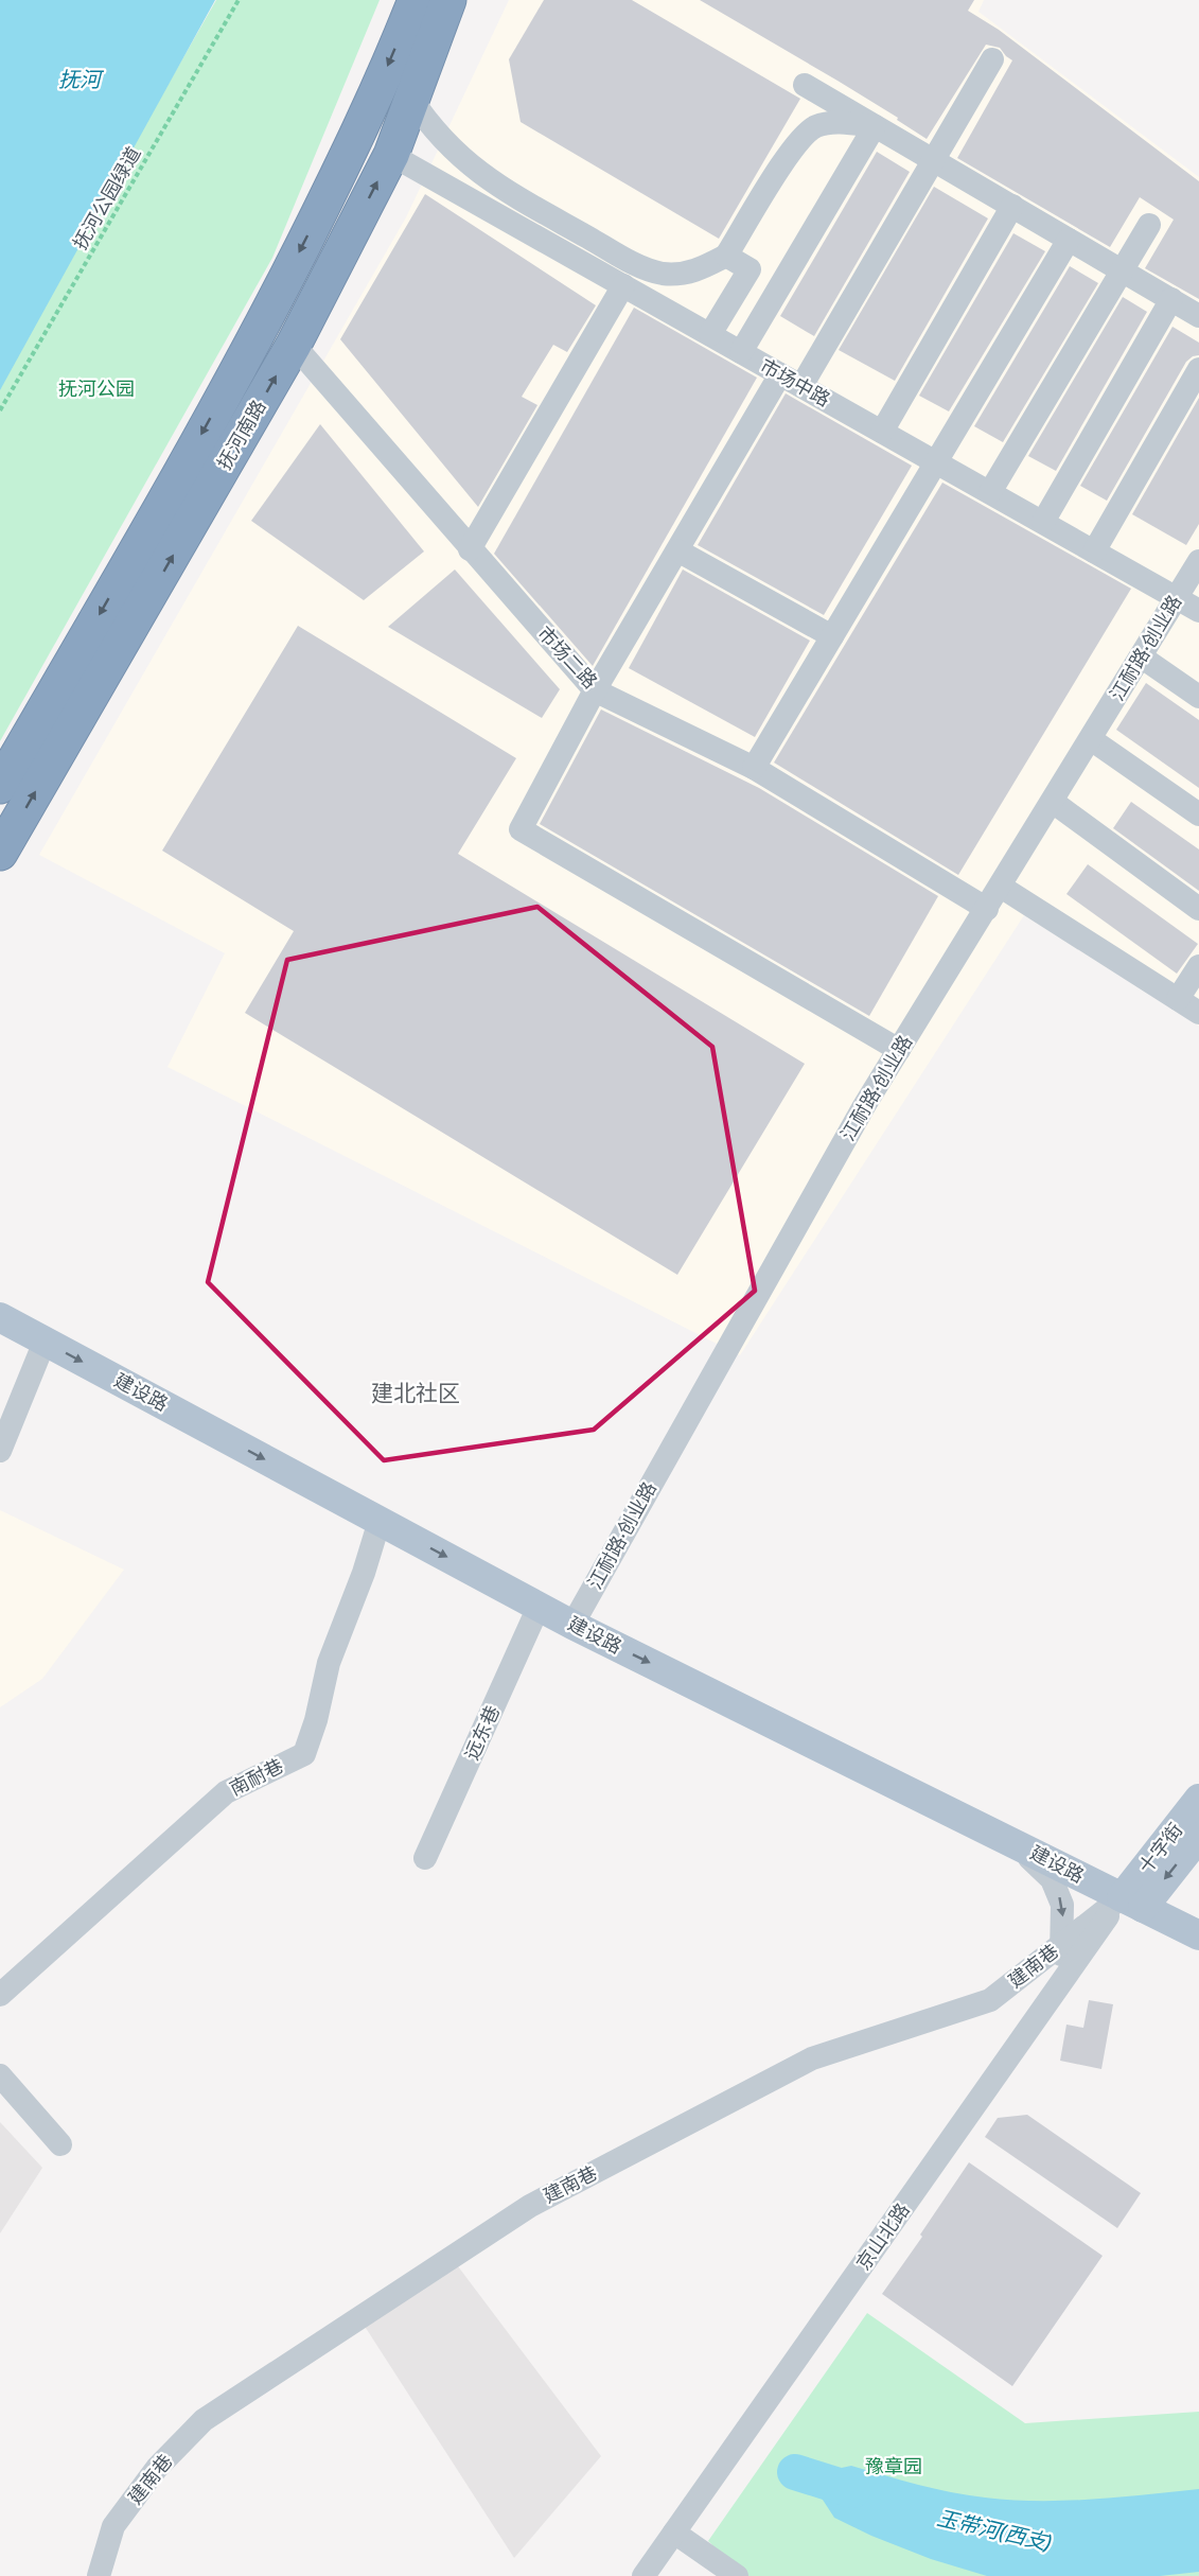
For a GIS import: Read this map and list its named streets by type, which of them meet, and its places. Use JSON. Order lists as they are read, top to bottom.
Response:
{
  "streets": {
    "highway": ["抚河南路"],
    "main road": ["建设路", "十字街"],
    "street": [
      "市场中路",
      "江耐路·创业路",
      "市场二路",
      "远东巷",
      "南耐巷",
      "建南巷",
      "京山北路"
    ],
    "path": ["抚河公园绿道"]
  },
  "crossings": [
    ["市场中路", "抚河南路"],
    ["市场中路", "江耐路·创业路"],
    ["抚河南路", "市场二路"],
    ["江耐路·创业路", "市场二路"],
    ["江耐路·创业路", "建设路"],
    ["建设路", "远东巷"],
    ["建设路", "南耐巷"],
    ["建设路", "十字街"],
    ["建设路", "建南巷"],
    ["建设路", "京山北路"],
    ["十字街", "建南巷"],
    ["十字街", "京山北路"],
    ["建南巷", "京山北路"]
  ],
  "one_way": ["建设路"],
  "districts": ["建北社区"],
  "water": ["抚河", "玉带河(西支)"],
  "parks": ["抚河公园", "豫章园"]
}
